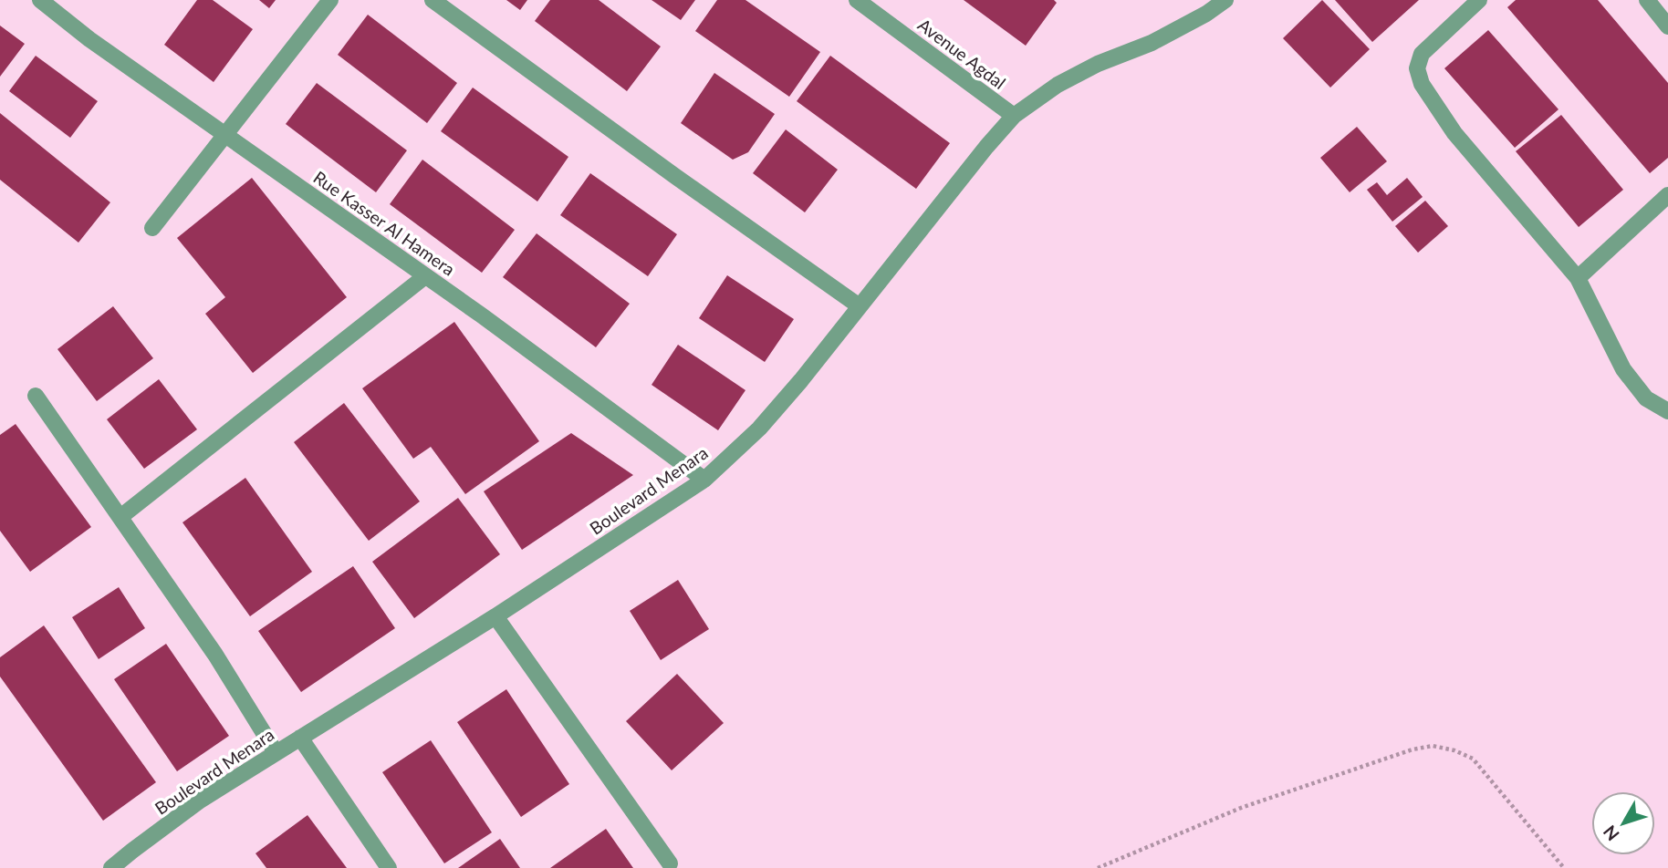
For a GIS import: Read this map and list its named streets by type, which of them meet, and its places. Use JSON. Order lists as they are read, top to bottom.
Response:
{
  "streets": {
    "street": ["Avenue Agdal", "Rue Kasser Al Hamera", "Boulevard Menara"]
  },
  "crossings": [
    ["Avenue Agdal", "Boulevard Menara"],
    ["Rue Kasser Al Hamera", "Boulevard Menara"]
  ],
  "north": "bottom left"
}
